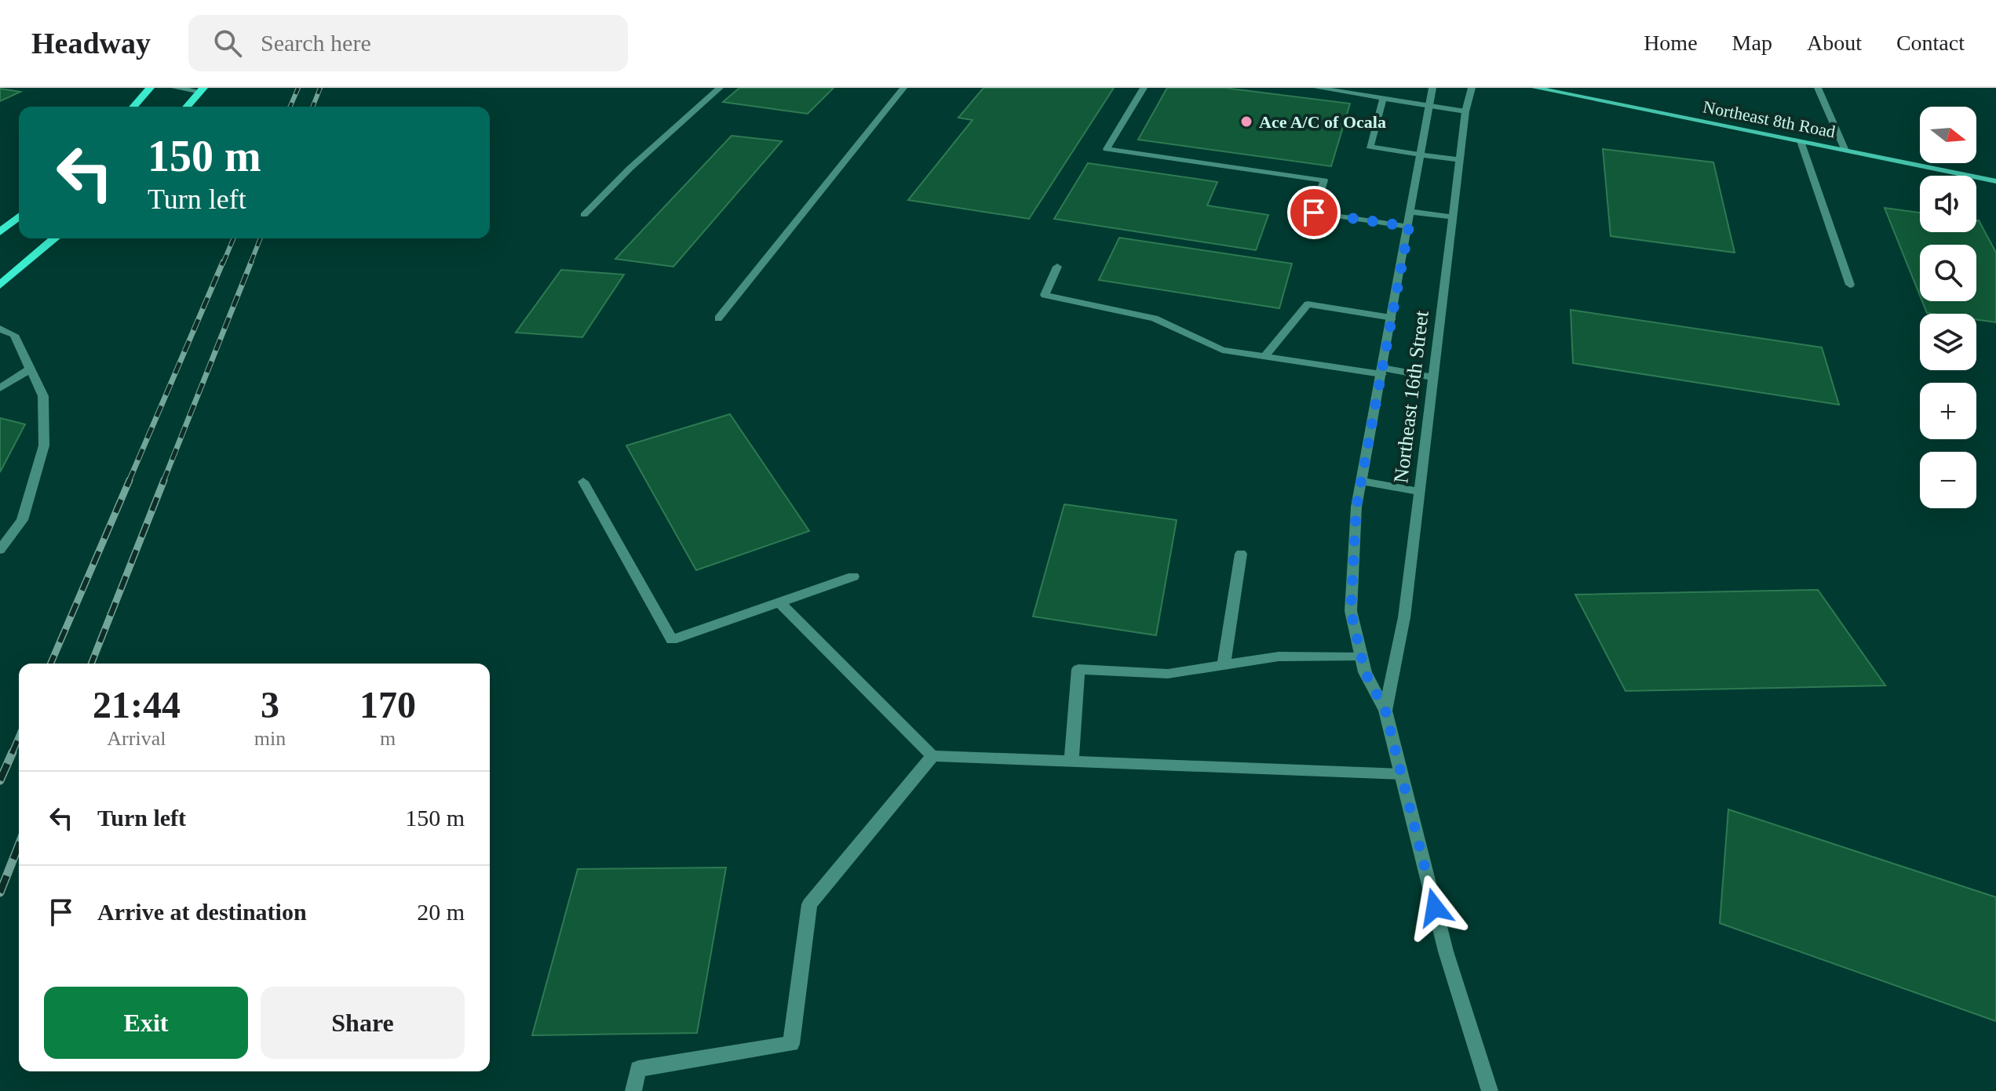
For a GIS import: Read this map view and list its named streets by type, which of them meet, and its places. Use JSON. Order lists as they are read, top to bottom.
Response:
{
  "streets": {
    "main road": ["Northeast 8th Road"],
    "street": ["Northeast 16th Street"]
  },
  "places": ["Ace A/C of Ocala"],
  "north": "right",
  "page": {
    "header": "Headway",
    "search": "Search here",
    "nav": [
      "Home",
      "Map",
      "About",
      "Contact"
    ],
    "map_buttons": ["+", "−"],
    "turn": ["150 m", "Turn left"],
    "eta": [
      "21:44",
      "Arrival",
      "3",
      "min",
      "170",
      "m"
    ],
    "list": [
      {
        "name": "Turn left",
        "value": "150 m"
      },
      {
        "name": "Arrive at destination",
        "value": "20 m"
      }
    ],
    "buttons": ["Exit", "Share"]
  }
}
